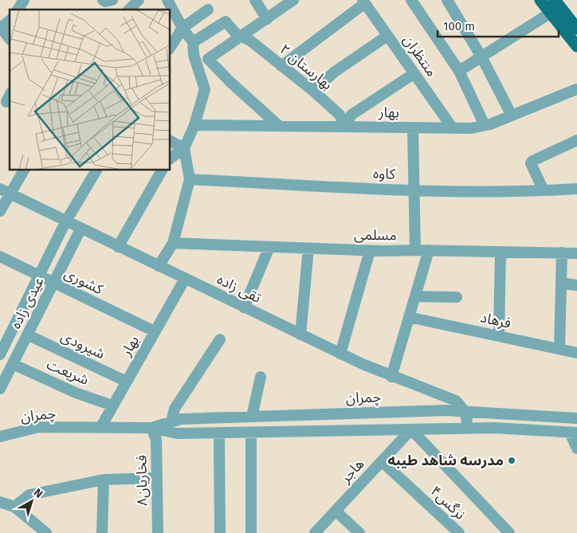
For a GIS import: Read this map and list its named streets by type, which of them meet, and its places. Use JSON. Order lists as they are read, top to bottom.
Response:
{
  "streets": {
    "street": [
      "منتظران",
      "بهارستان ۲",
      "بهار",
      "کاوه",
      "مسلمی",
      "کشوری",
      "تقی زاده",
      "عیدی زاده",
      "فرهاد",
      "شیرودی",
      "شریعت",
      "چمران",
      "هاجر",
      "فخاریان۸",
      "نرگس۴"
    ]
  },
  "crossings": [
    ["منتظران", "بهار"],
    ["بهارستان ۲", "بهار"],
    ["بهار", "کشوری"],
    ["بهار", "تقی زاده"],
    ["بهار", "شیرودی"],
    ["بهار", "شریعت"],
    ["بهار", "چمران"],
    ["کشوری", "عیدی زاده"],
    ["تقی زاده", "عیدی زاده"],
    ["تقی زاده", "چمران"],
    ["عیدی زاده", "شیرودی"],
    ["عیدی زاده", "شریعت"],
    ["چمران", "هاجر"],
    ["چمران", "فخاریان۸"],
    ["هاجر", "نرگس۴"]
  ],
  "places": ["مدرسه شاهد طیبه"],
  "scale_bar": "100 m",
  "north": "top right"
}
